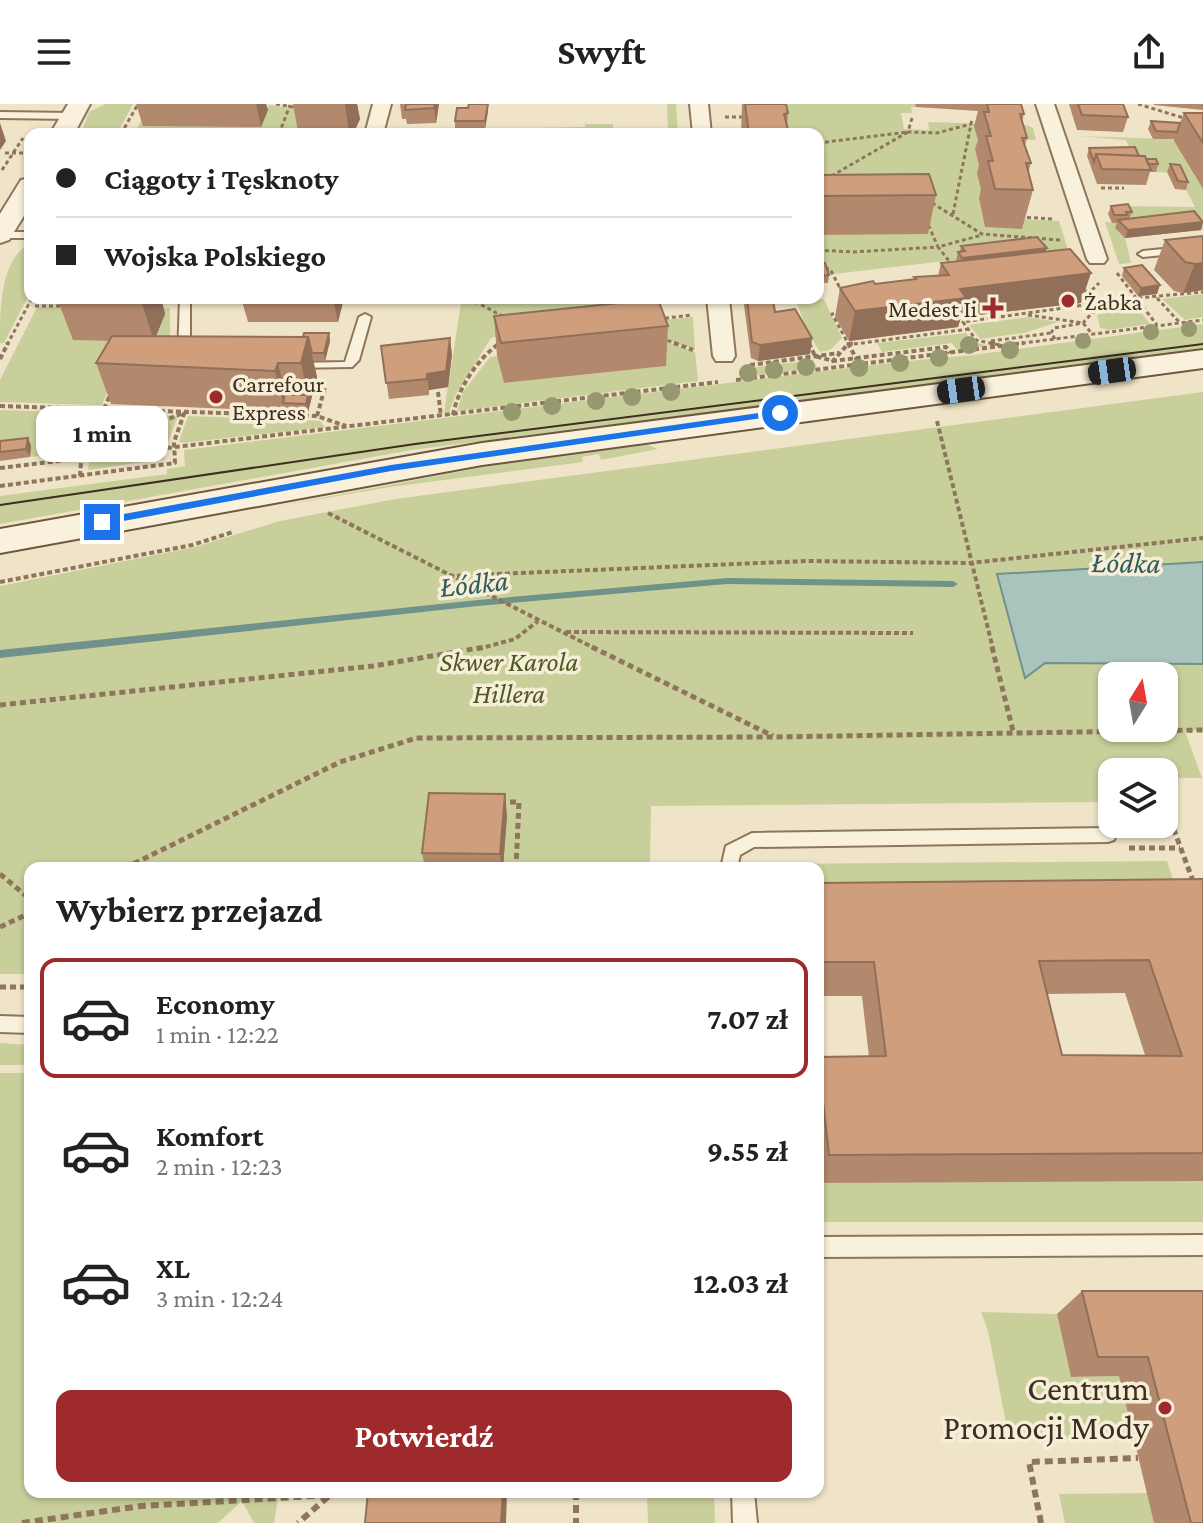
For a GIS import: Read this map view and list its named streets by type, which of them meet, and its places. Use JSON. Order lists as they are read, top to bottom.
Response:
{
  "water": ["Łódka"],
  "parks": ["Skwer Karola Hillera"],
  "places": {
    "other": ["Żabka", "Carrefour Express", "Centrum Promocji Mody"],
    "health": ["Medest Ii"]
  },
  "north": "top",
  "page": {
    "header": "Swyft",
    "banner": ["Ciągoty i Tęsknoty", "Wojska Polskiego"],
    "bubble": "1 min",
    "heading": "Wybierz przejazd",
    "list": [
      {
        "name": "Economy",
        "note": "1 min · 12:22",
        "value": "7.07 zł"
      },
      {
        "name": "Komfort",
        "note": "2 min · 12:23",
        "value": "9.55 zł"
      },
      {
        "name": "XL",
        "note": "3 min · 12:24",
        "value": "12.03 zł"
      }
    ],
    "buttons": "Potwierdź"
  }
}
